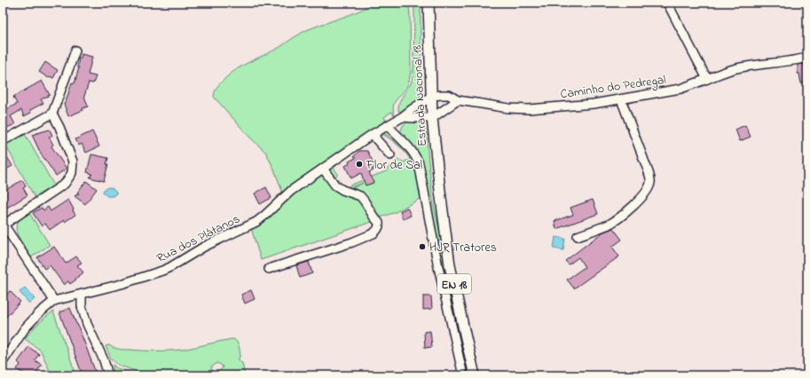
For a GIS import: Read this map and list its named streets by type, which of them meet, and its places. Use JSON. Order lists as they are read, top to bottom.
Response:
{
  "streets": {
    "main road": ["Estrada Nacional 18", "EN 18"],
    "street": ["Caminho do Pedregal", "Rua dos Plátanos"]
  },
  "crossings": [
    ["Caminho do Pedregal", "Estrada Nacional 18"],
    ["Caminho do Pedregal", "Rua dos Plátanos"],
    ["Estrada Nacional 18", "Rua dos Plátanos"]
  ],
  "places": ["Flor de Sal", "HJR Tratores"]
}
